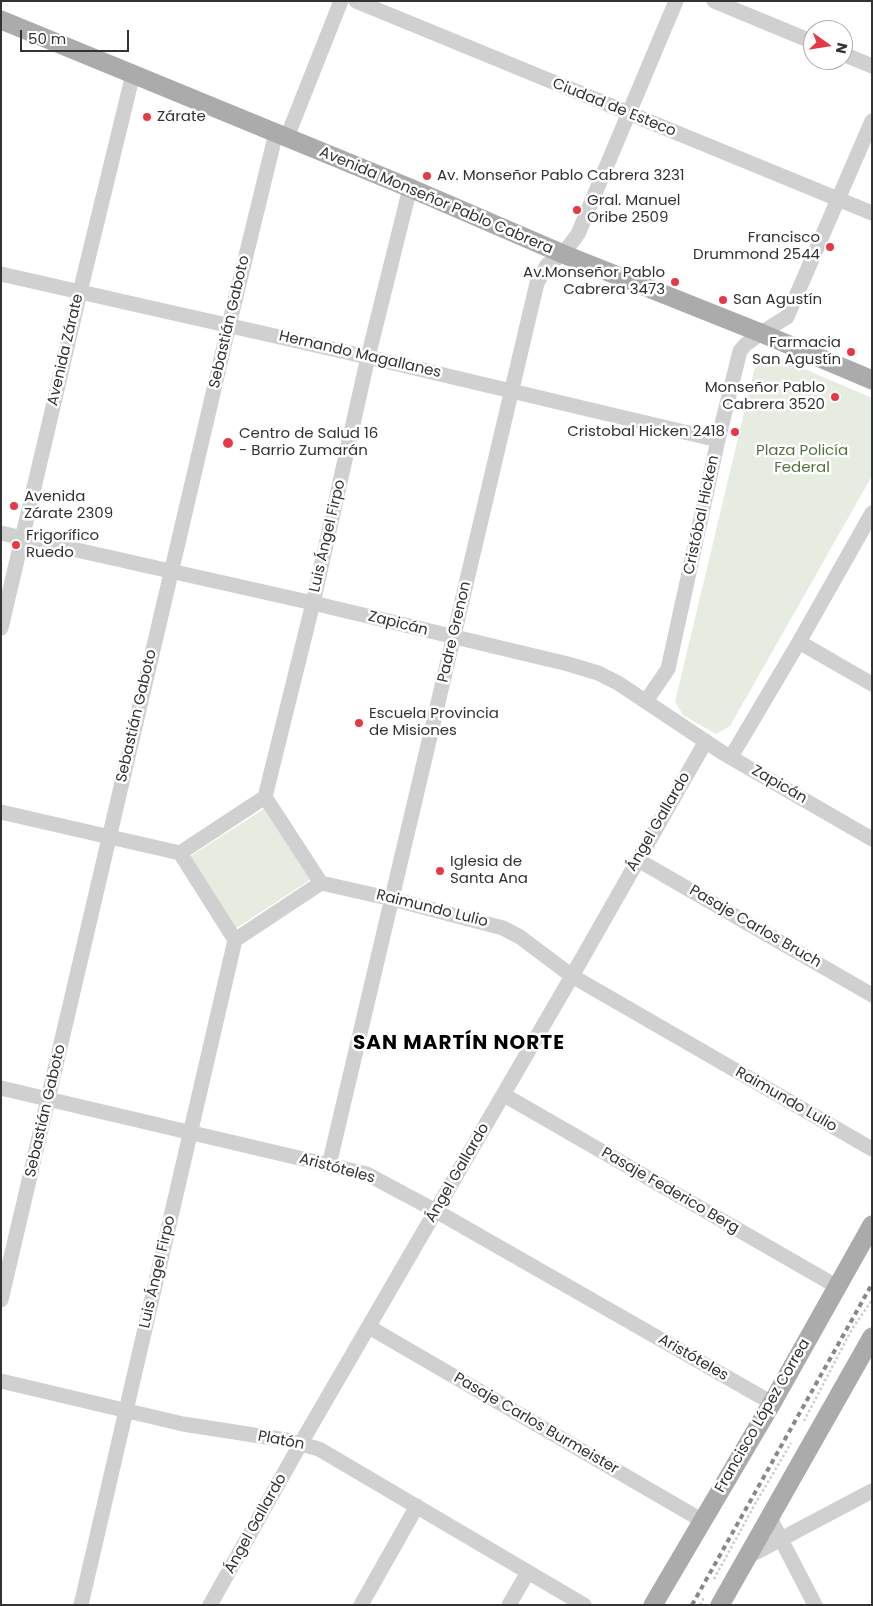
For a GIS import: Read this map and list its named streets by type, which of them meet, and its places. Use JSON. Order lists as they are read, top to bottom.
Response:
{
  "streets": {
    "main road": ["Avenida Monseñor Pablo Cabrera", "Francisco López Correa"],
    "street": [
      "Ciudad de Esteco",
      "Sebastián Gaboto",
      "Avenida Zárate",
      "Hernando Magallanes",
      "Cristóbal Hicken",
      "Luis Ángel Firpo",
      "Zapicán",
      "Padre Grenon",
      "Ángel Gallardo",
      "Raimundo Lulio",
      "Pasaje Carlos Bruch",
      "Aristóteles",
      "Pasaje Federico Berg",
      "Pasaje Carlos Burmeister",
      "Platón"
    ]
  },
  "crossings": [
    ["Ciudad de Esteco", "Cristóbal Hicken"],
    ["Ciudad de Esteco", "Padre Grenon"],
    ["Avenida Monseñor Pablo Cabrera", "Sebastián Gaboto"],
    ["Avenida Monseñor Pablo Cabrera", "Avenida Zárate"],
    ["Avenida Monseñor Pablo Cabrera", "Cristóbal Hicken"],
    ["Avenida Monseñor Pablo Cabrera", "Luis Ángel Firpo"],
    ["Avenida Monseñor Pablo Cabrera", "Padre Grenon"],
    ["Sebastián Gaboto", "Hernando Magallanes"],
    ["Sebastián Gaboto", "Zapicán"],
    ["Sebastián Gaboto", "Aristóteles"],
    ["Avenida Zárate", "Hernando Magallanes"],
    ["Avenida Zárate", "Zapicán"],
    ["Hernando Magallanes", "Cristóbal Hicken"],
    ["Hernando Magallanes", "Luis Ángel Firpo"],
    ["Hernando Magallanes", "Padre Grenon"],
    ["Cristóbal Hicken", "Zapicán"],
    ["Luis Ángel Firpo", "Zapicán"],
    ["Luis Ángel Firpo", "Aristóteles"],
    ["Luis Ángel Firpo", "Platón"],
    ["Zapicán", "Padre Grenon"],
    ["Zapicán", "Ángel Gallardo"],
    ["Padre Grenon", "Raimundo Lulio"],
    ["Padre Grenon", "Aristóteles"],
    ["Ángel Gallardo", "Raimundo Lulio"],
    ["Ángel Gallardo", "Pasaje Carlos Bruch"],
    ["Ángel Gallardo", "Aristóteles"],
    ["Ángel Gallardo", "Pasaje Federico Berg"],
    ["Ángel Gallardo", "Pasaje Carlos Burmeister"],
    ["Ángel Gallardo", "Platón"],
    ["Aristóteles", "Francisco López Correa"],
    ["Pasaje Federico Berg", "Francisco López Correa"],
    ["Francisco López Correa", "Pasaje Carlos Burmeister"]
  ],
  "districts": ["SAN MARTÍN NORTE"],
  "parks": ["Plaza Policía Federal"],
  "places": [
    "Zárate",
    "Av. Monseñor Pablo Cabrera 3231",
    "Gral. Manuel Oribe 2509",
    "Francisco Drummond 2544",
    "Av.Monseñor Pablo Cabrera 3473",
    "San Agustín",
    "Farmacia San Agustín",
    "Monseñor Pablo Cabrera 3520",
    "Cristobal Hicken 2418",
    "Centro de Salud 16 - Barrio Zumarán",
    "Avenida Zárate 2309",
    "Frigorífico Ruedo",
    "Escuela Provincia de Misiones",
    "Iglesia de Santa Ana"
  ],
  "scale_bar": "50 m",
  "north": "right"
}
